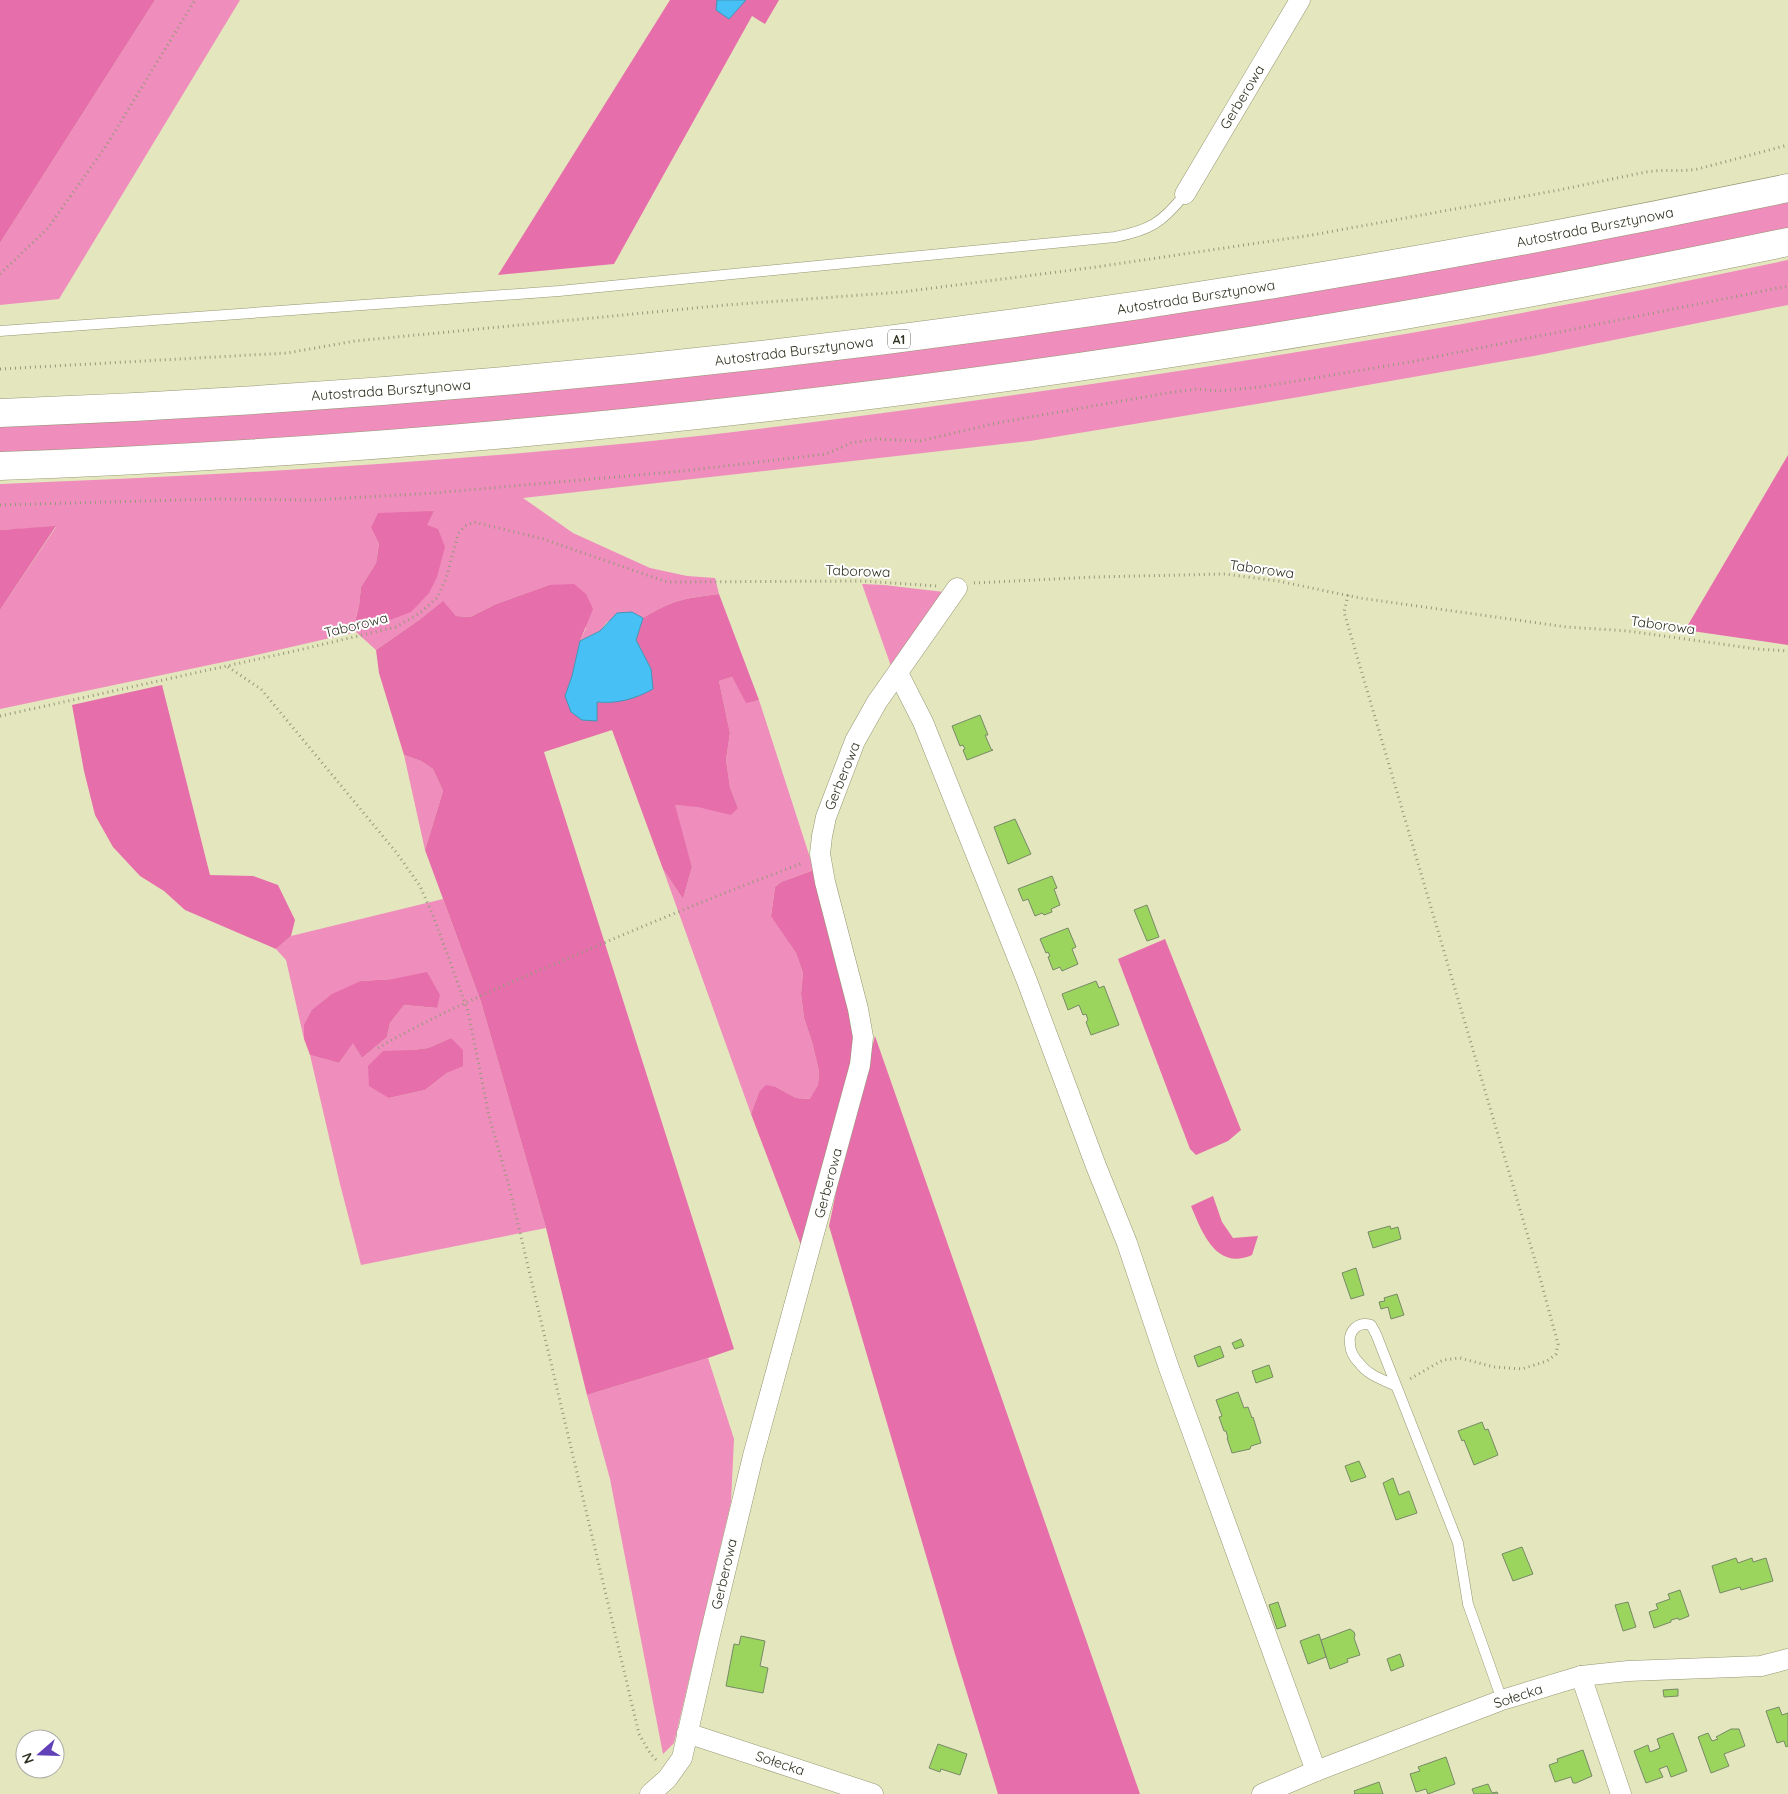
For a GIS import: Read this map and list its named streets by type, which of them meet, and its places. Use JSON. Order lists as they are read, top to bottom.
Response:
{
  "streets": {
    "highway": ["Autostrada Bursztynowa", "A1"],
    "street": ["Gerberowa", "Sołecka"],
    "path": ["Taborowa"]
  },
  "crossings": [
    ["Gerberowa", "Taborowa"],
    ["Gerberowa", "Sołecka"]
  ],
  "north": "left"
}
